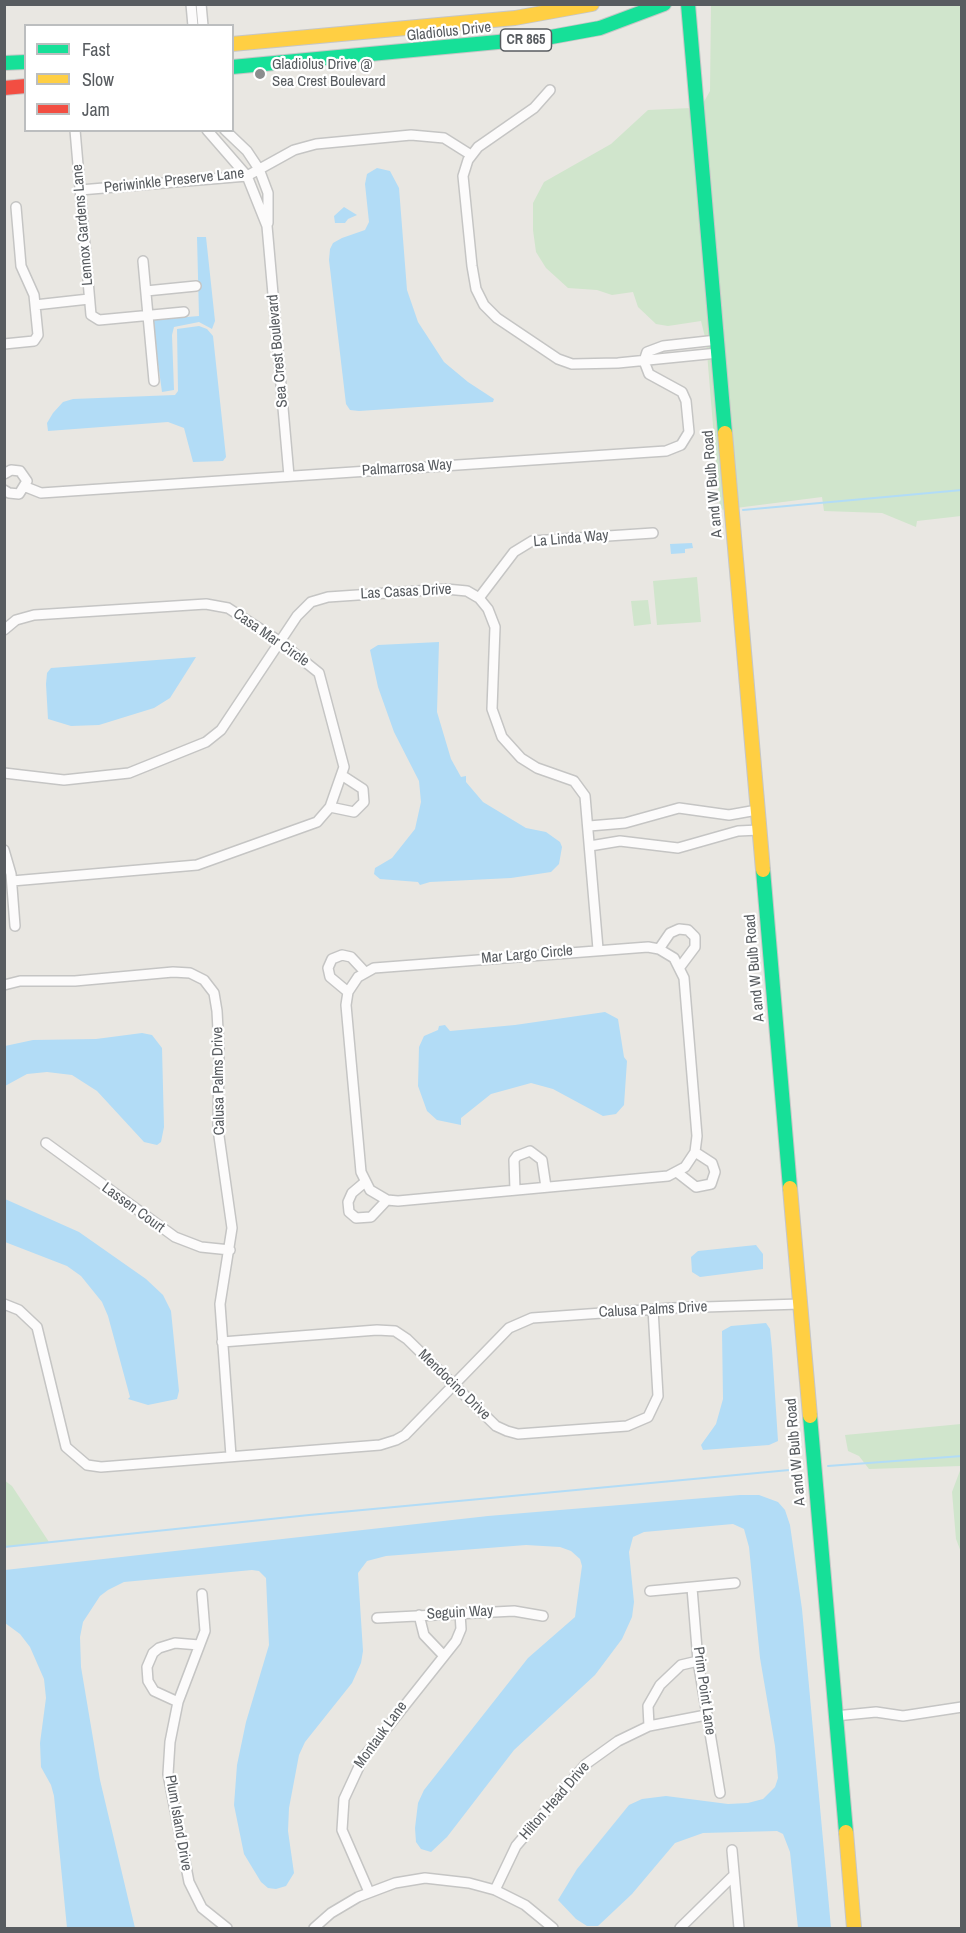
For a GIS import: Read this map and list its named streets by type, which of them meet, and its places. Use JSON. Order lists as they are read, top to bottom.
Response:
{
  "streets": {
    "street": [
      "Gladiolus Drive",
      "CR 865",
      "Periwinkle Preserve Lane",
      "Lennox Gardens Lane",
      "Sea Crest Boulevard",
      "Palmarrosa Way",
      "A and W Bulb Road",
      "La Linda Way",
      "Las Casas Drive",
      "Casa Mar Circle",
      "Mar Largo Circle",
      "Calusa Palms Drive",
      "Lassen Court",
      "Mendocino Drive",
      "Seguin Way",
      "Prim Point Lane",
      "Montauk Lane",
      "Hilton Head Drive",
      "Plum Island Drive"
    ]
  },
  "crossings": [
    ["Periwinkle Preserve Lane", "Lennox Gardens Lane"],
    ["Periwinkle Preserve Lane", "Sea Crest Boulevard"],
    ["Sea Crest Boulevard", "Palmarrosa Way"],
    ["A and W Bulb Road", "Calusa Palms Drive"],
    ["La Linda Way", "Las Casas Drive"],
    ["Las Casas Drive", "Casa Mar Circle"],
    ["Calusa Palms Drive", "Lassen Court"],
    ["Calusa Palms Drive", "Mendocino Drive"],
    ["Seguin Way", "Montauk Lane"],
    ["Prim Point Lane", "Hilton Head Drive"]
  ],
  "places": ["Gladiolus Drive @ Sea Crest Boulevard"],
  "legend": ["Fast", "Slow", "Jam"]
}
